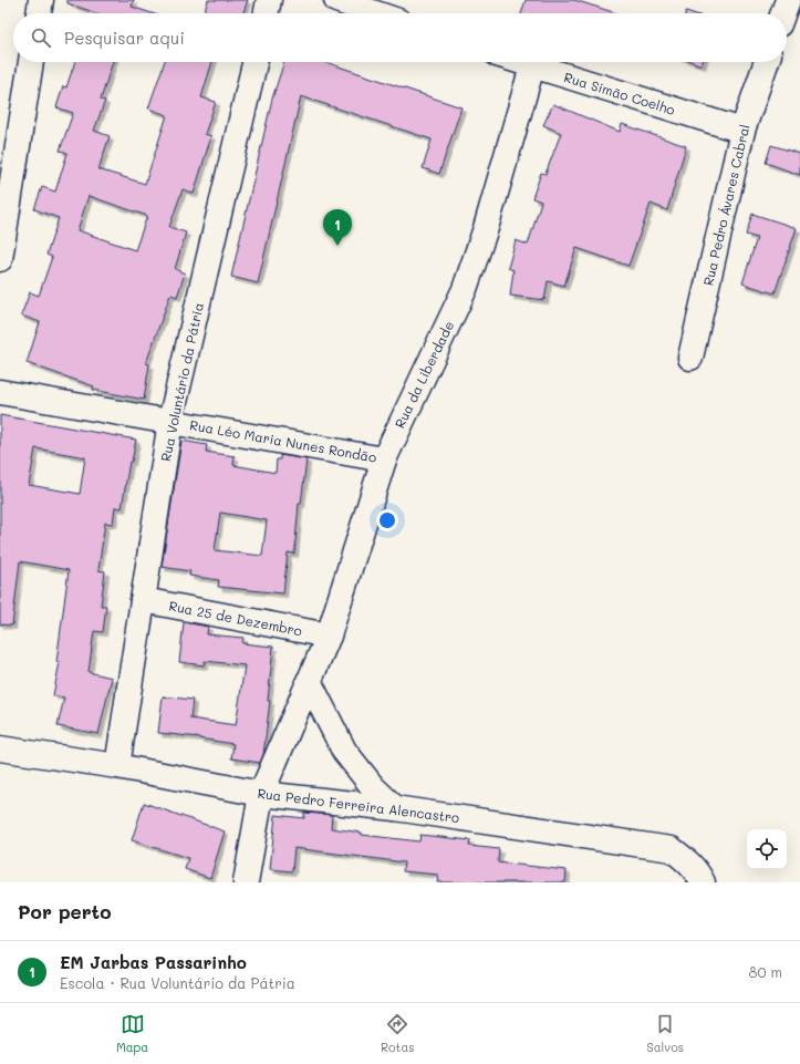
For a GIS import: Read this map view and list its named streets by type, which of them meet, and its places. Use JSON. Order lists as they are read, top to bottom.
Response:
{
  "streets": {
    "street": [
      "Rua Simão Coelho",
      "Rua Pedro Ávares Cabral",
      "Rua da Liberdade",
      "Rua Voluntário da Pátria",
      "Rua Léo Maria Nunes Rondão",
      "Rua 25 de Dezembro",
      "Rua Pedro Ferreira Alencastro"
    ]
  },
  "crossings": [
    ["Rua Simão Coelho", "Rua Pedro Ávares Cabral"],
    ["Rua Simão Coelho", "Rua da Liberdade"],
    ["Rua da Liberdade", "Rua Léo Maria Nunes Rondão"],
    ["Rua da Liberdade", "Rua 25 de Dezembro"],
    ["Rua da Liberdade", "Rua Pedro Ferreira Alencastro"],
    ["Rua Voluntário da Pátria", "Rua Léo Maria Nunes Rondão"],
    ["Rua Voluntário da Pátria", "Rua 25 de Dezembro"],
    ["Rua Voluntário da Pátria", "Rua Pedro Ferreira Alencastro"]
  ],
  "page": {
    "search": "Pesquisar aqui",
    "pins": "1",
    "heading": "Por perto",
    "list": [
      {
        "mark": "1",
        "name": "EM Jarbas Passarinho",
        "note": "Escola · Rua Voluntário da Pátria",
        "value": "80 m"
      }
    ],
    "nav": ["Mapa", "Rotas", "Salvos"]
  }
}
